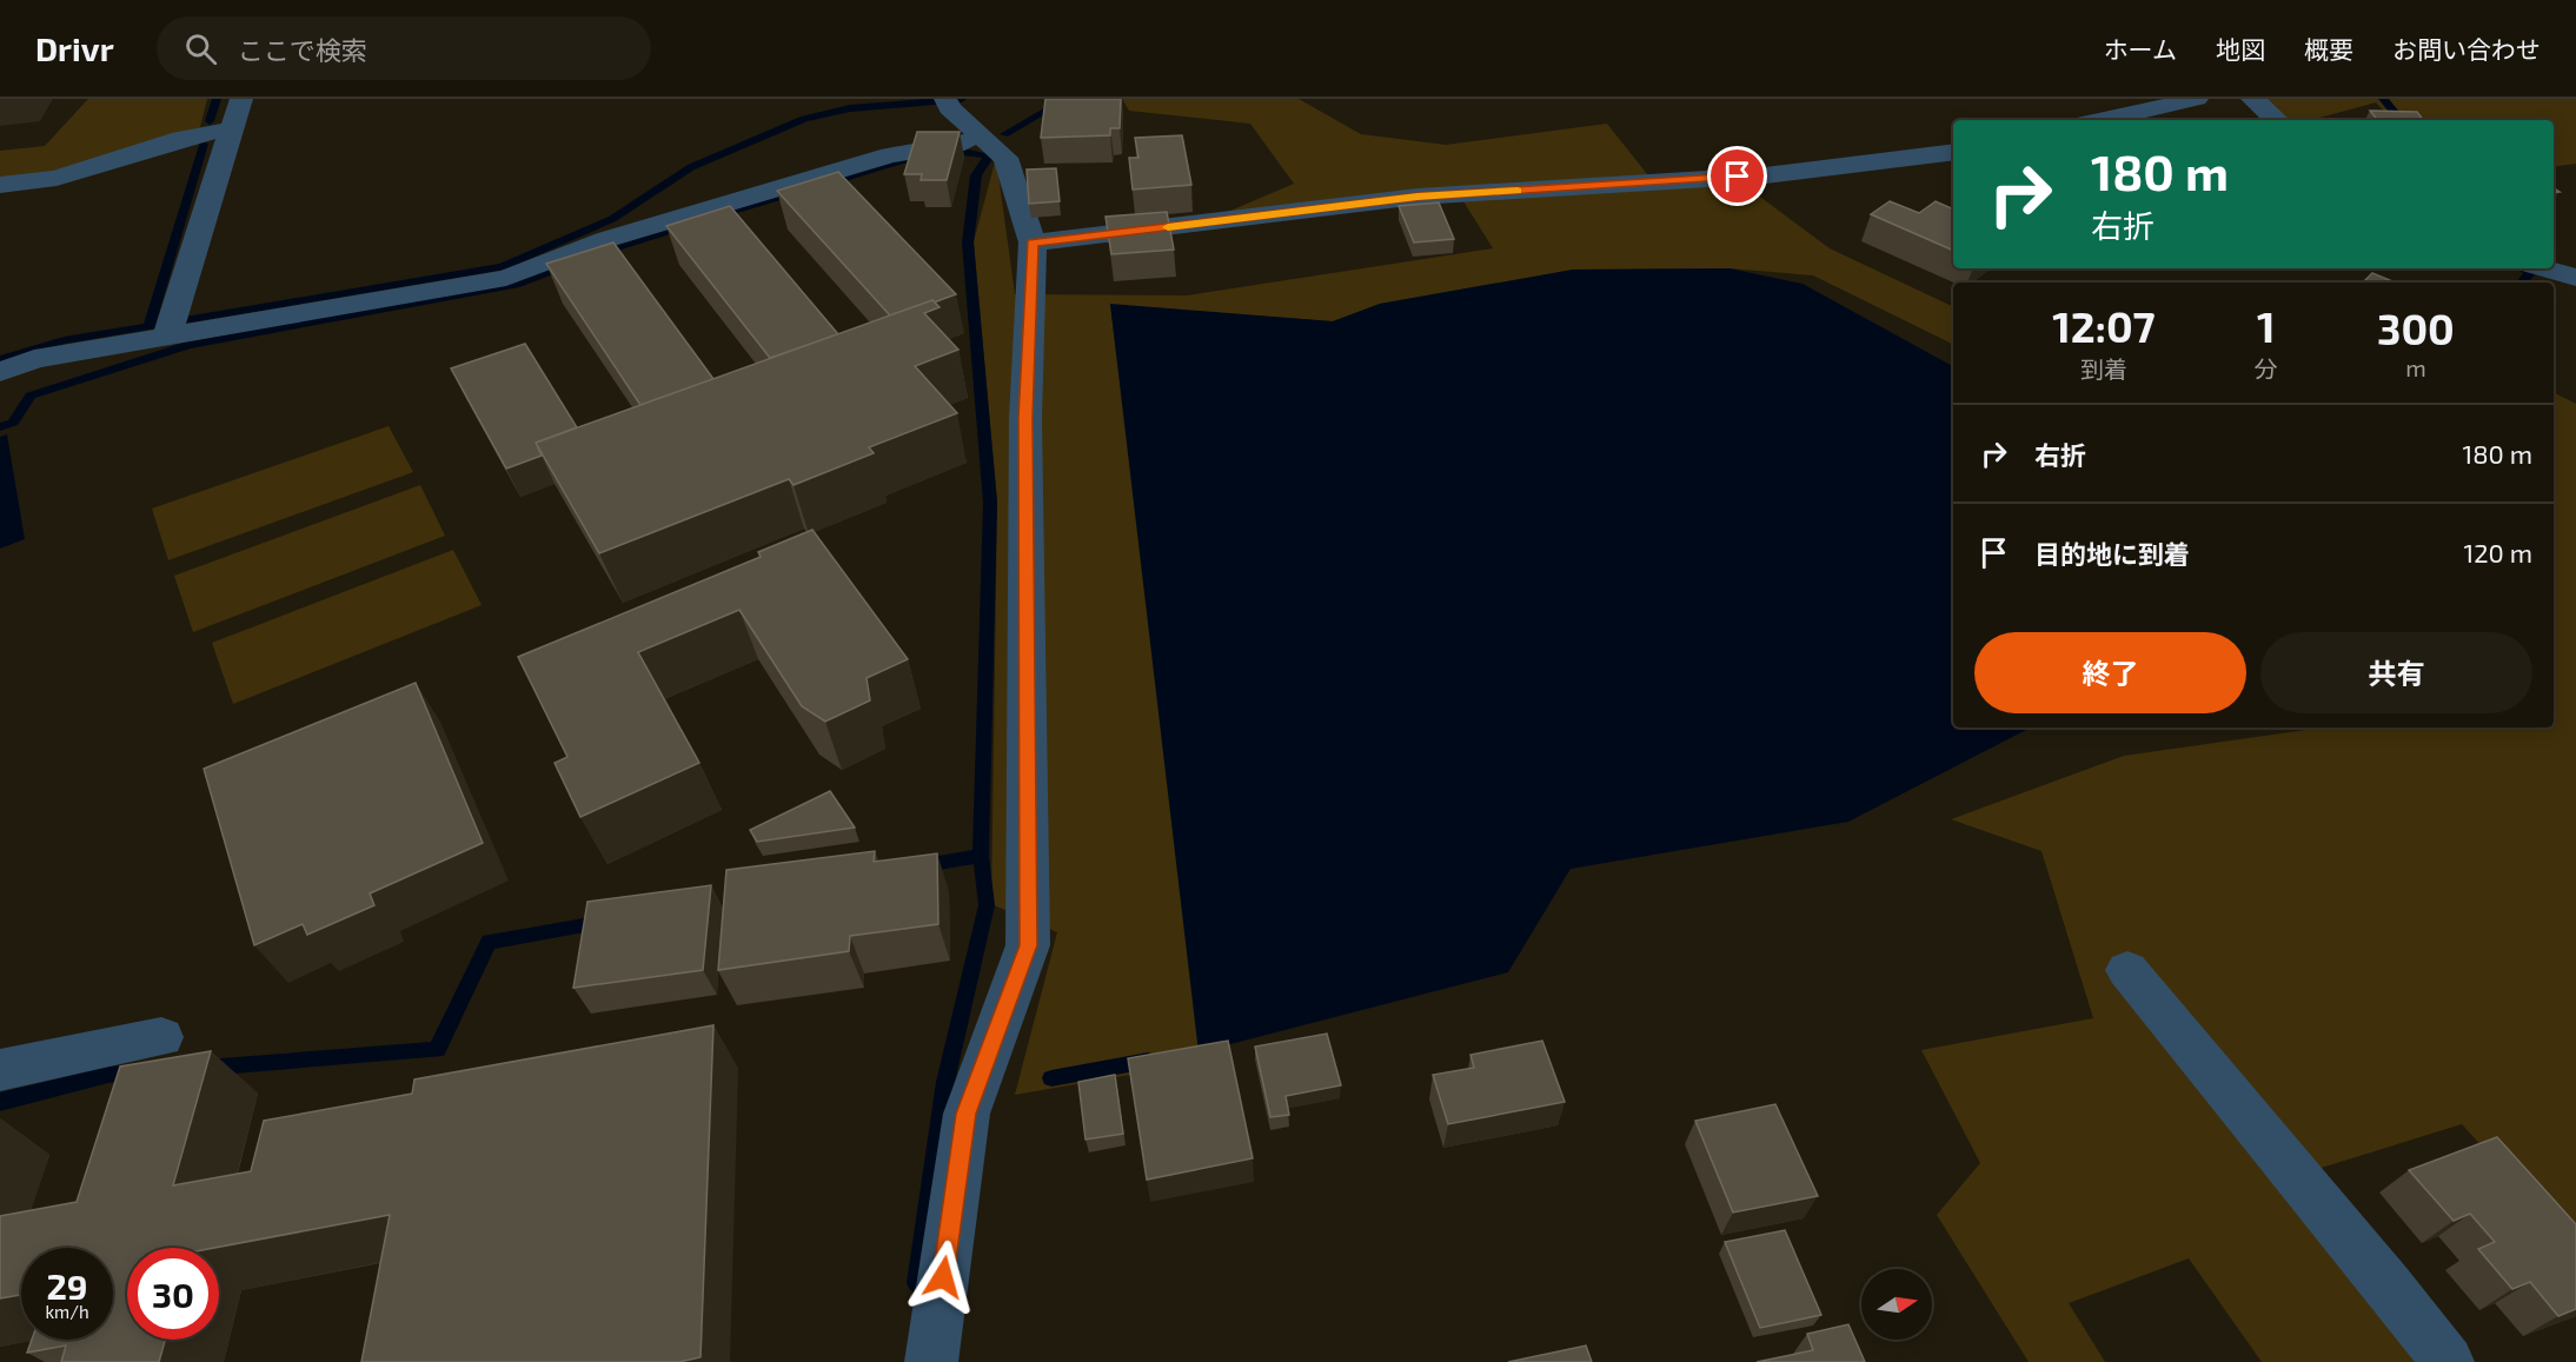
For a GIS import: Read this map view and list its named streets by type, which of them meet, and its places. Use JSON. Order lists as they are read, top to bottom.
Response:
{
  "north": "right",
  "page": {
    "header": "Drivr",
    "search": "ここで検索",
    "nav": [
      "ホーム",
      "地図",
      "概要",
      "お問い合わせ"
    ],
    "turn": ["180 m", "右折"],
    "eta": [
      "12:07",
      "到着",
      "1",
      "分",
      "300",
      "m"
    ],
    "list": [
      {
        "name": "右折",
        "value": "180 m"
      },
      {
        "name": "目的地に到着",
        "value": "120 m"
      }
    ],
    "buttons": ["終了", "共有"],
    "speed": "29 km/h",
    "limit": "30"
  }
}
